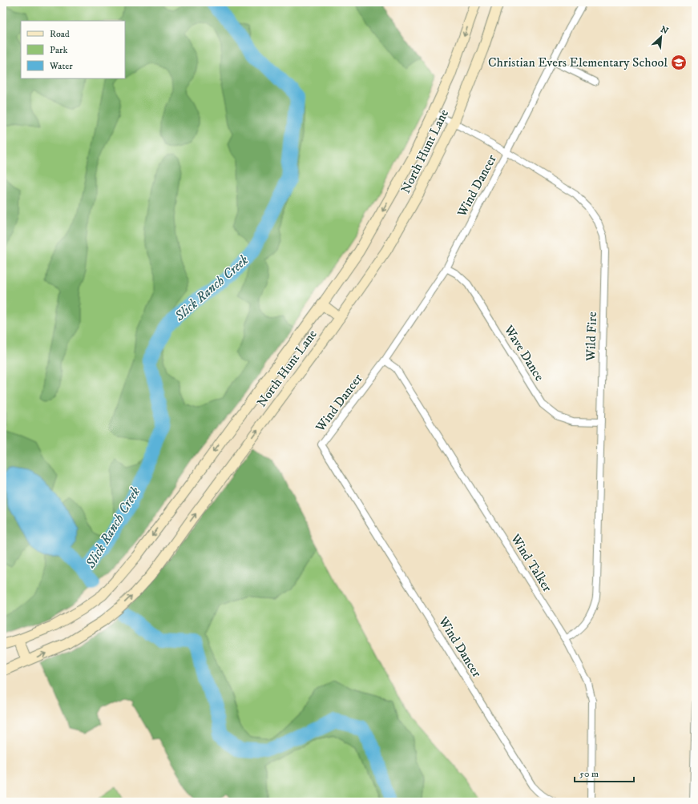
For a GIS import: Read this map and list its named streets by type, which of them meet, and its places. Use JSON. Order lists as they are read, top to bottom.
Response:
{
  "streets": {
    "main road": ["North Hunt Lane"],
    "street": [
      "Wind Dancer",
      "Wild Fire",
      "Wave Dance",
      "Wind Talker"
    ]
  },
  "crossings": [
    ["North Hunt Lane", "Wild Fire"],
    ["Wind Dancer", "Wild Fire"],
    ["Wind Dancer", "Wave Dance"],
    ["Wind Dancer", "Wind Talker"],
    ["Wild Fire", "Wave Dance"],
    ["Wild Fire", "Wind Talker"]
  ],
  "water": ["Slick Ranch Creek"],
  "places": {
    "school or university": ["Christian Evers Elementary School"]
  },
  "legend": ["Road", "Park", "Water"],
  "scale_bar": "50 m",
  "north": "top right"
}
